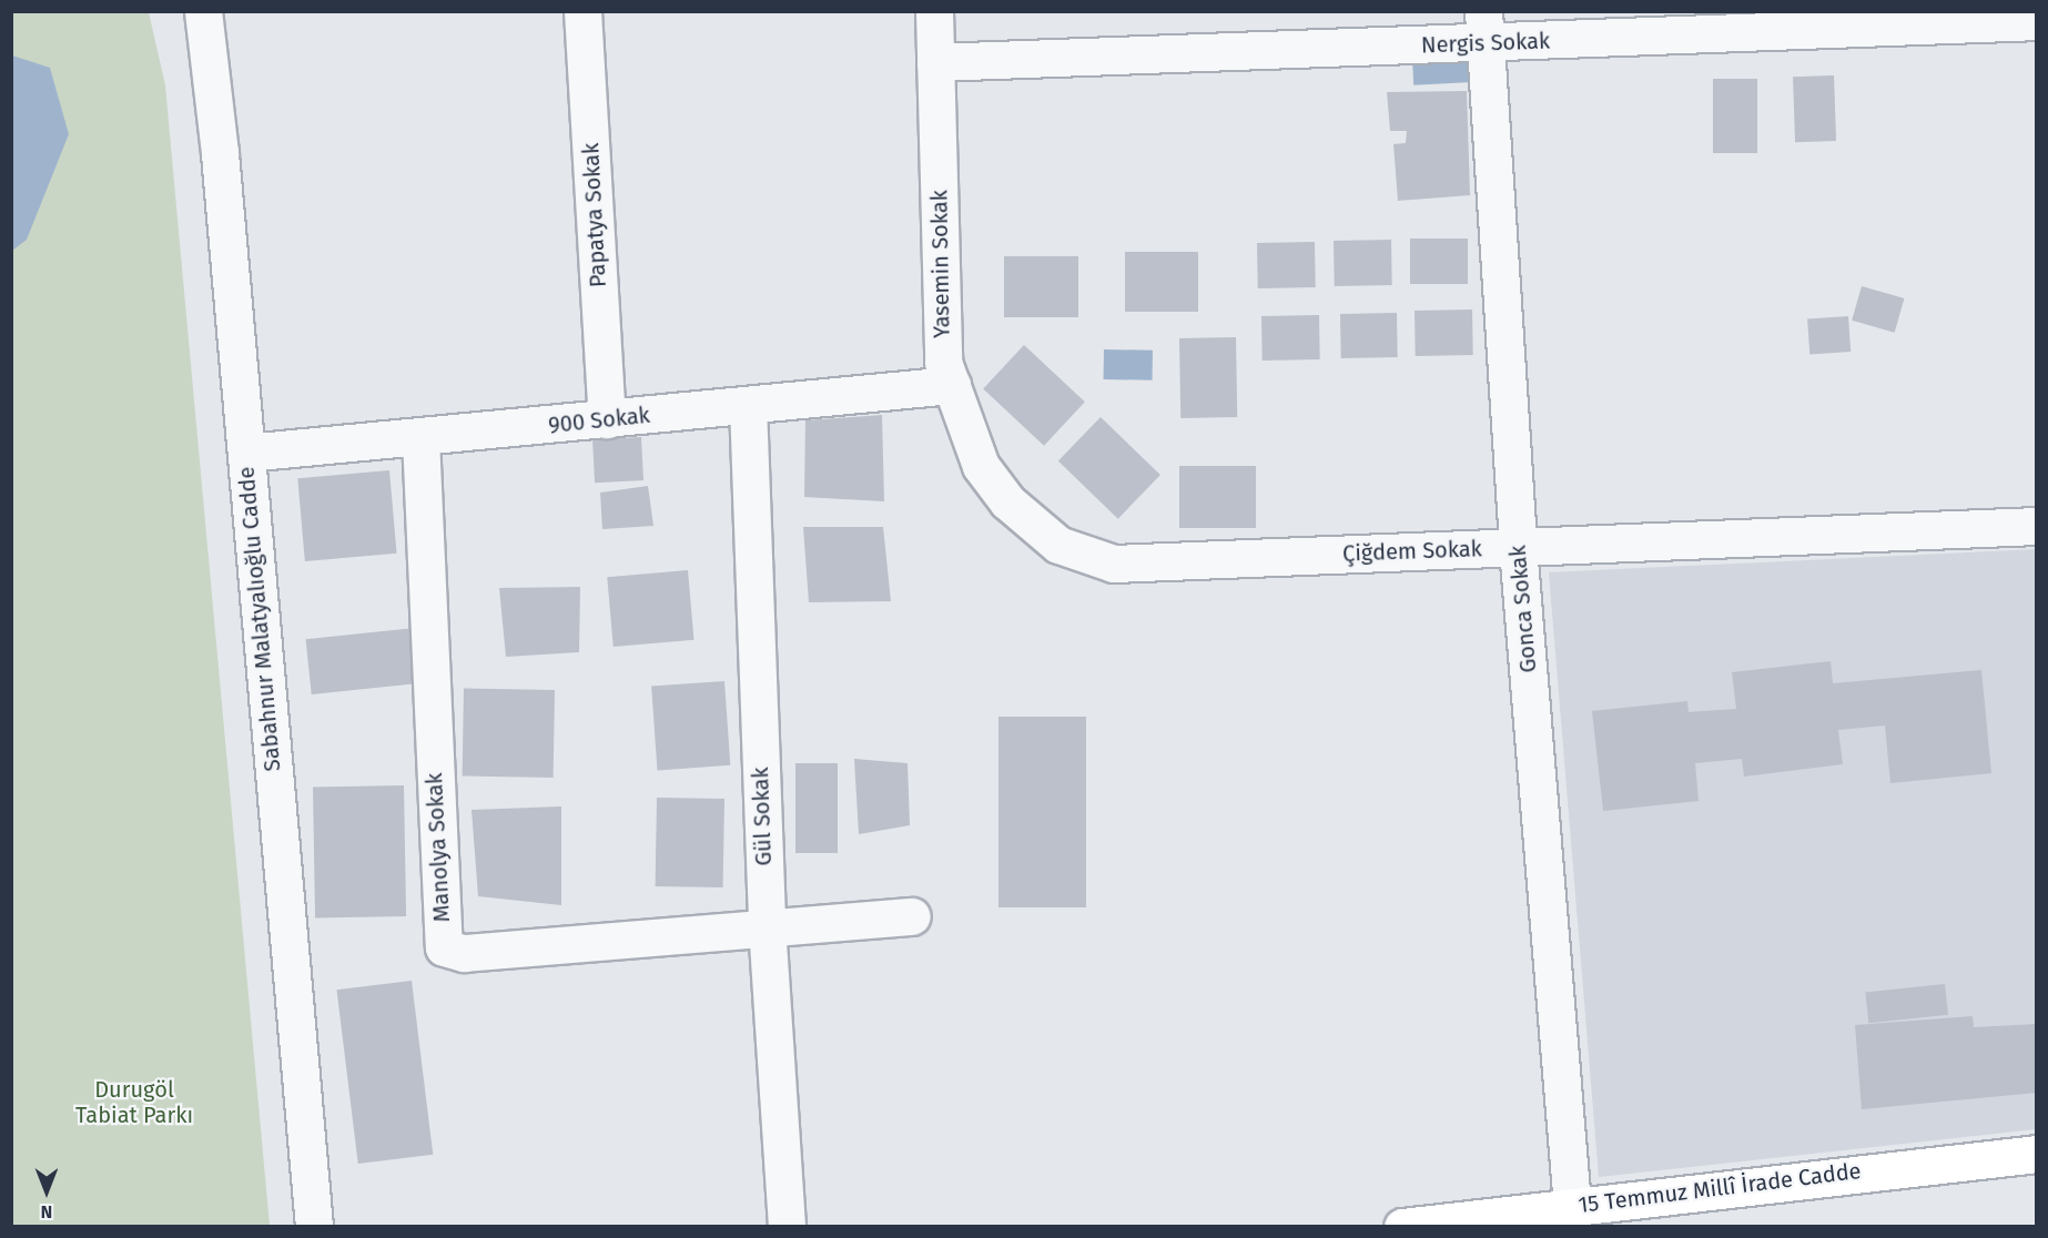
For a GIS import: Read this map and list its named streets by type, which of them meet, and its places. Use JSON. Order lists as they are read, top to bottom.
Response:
{
  "streets": {
    "main road": ["15 Temmuz Millî İrade Cadde"],
    "street": [
      "Nergis Sokak",
      "Papatya Sokak",
      "Yasemin Sokak",
      "900 Sokak",
      "Çiğdem Sokak",
      "Gonca Sokak",
      "Sabahnur Malatyalıoğlu Cadde",
      "Gül Sokak",
      "Manolya Sokak"
    ]
  },
  "crossings": [
    ["Nergis Sokak", "Yasemin Sokak"],
    ["Nergis Sokak", "Gonca Sokak"],
    ["Papatya Sokak", "900 Sokak"],
    ["Yasemin Sokak", "900 Sokak"],
    ["Yasemin Sokak", "Çiğdem Sokak"],
    ["900 Sokak", "Sabahnur Malatyalıoğlu Cadde"],
    ["900 Sokak", "Gül Sokak"],
    ["900 Sokak", "Manolya Sokak"],
    ["Çiğdem Sokak", "Gonca Sokak"],
    ["Gonca Sokak", "15 Temmuz Millî İrade Cadde"],
    ["Gül Sokak", "Manolya Sokak"]
  ],
  "parks": ["Durugöl Tabiat Parkı"],
  "north": "bottom"
}
